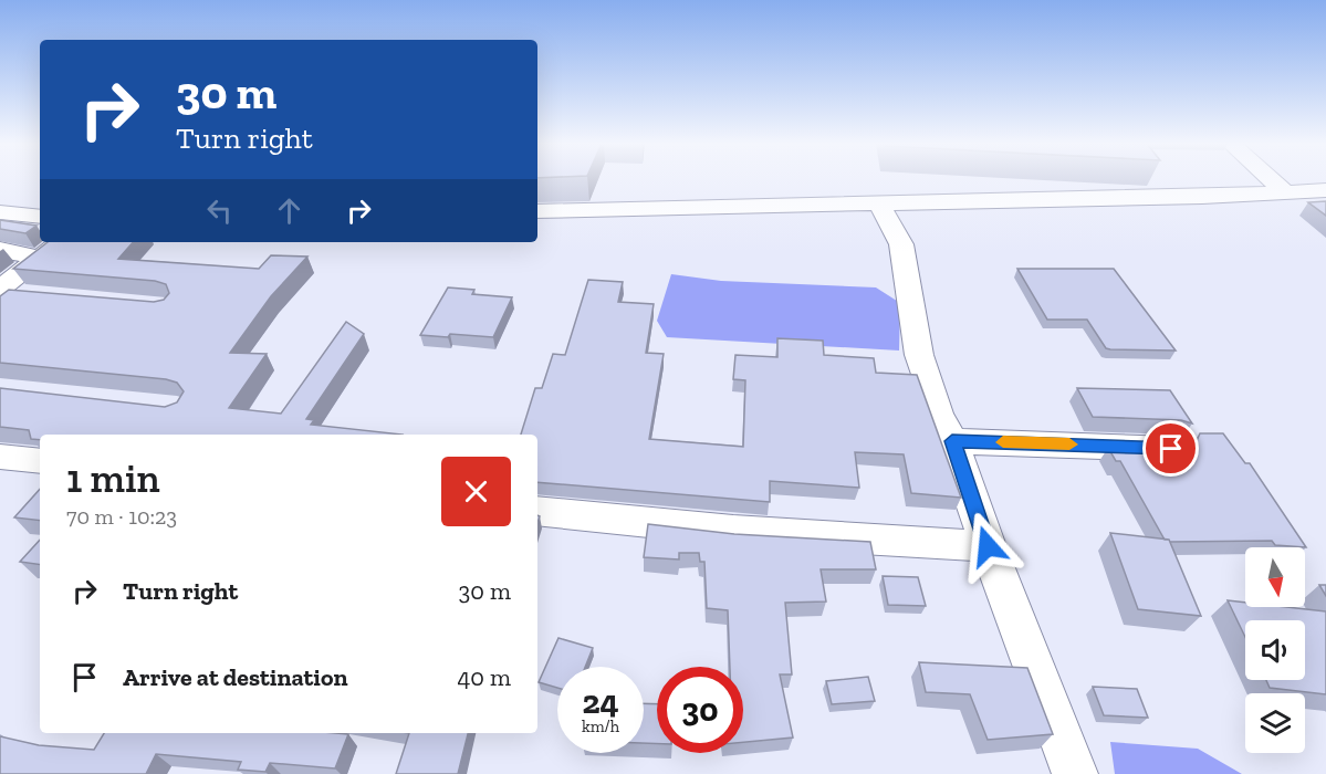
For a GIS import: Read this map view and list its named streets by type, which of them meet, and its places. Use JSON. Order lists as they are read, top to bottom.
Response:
{
  "north": "bottom",
  "page": {
    "turn": ["30 m", "Turn right"],
    "heading": ["1 min", "70 m · 10:23"],
    "list": [
      {
        "name": "Turn right",
        "value": "30 m"
      },
      {
        "name": "Arrive at destination",
        "value": "40 m"
      }
    ],
    "speed": "24 km/h",
    "limit": "30"
  }
}
